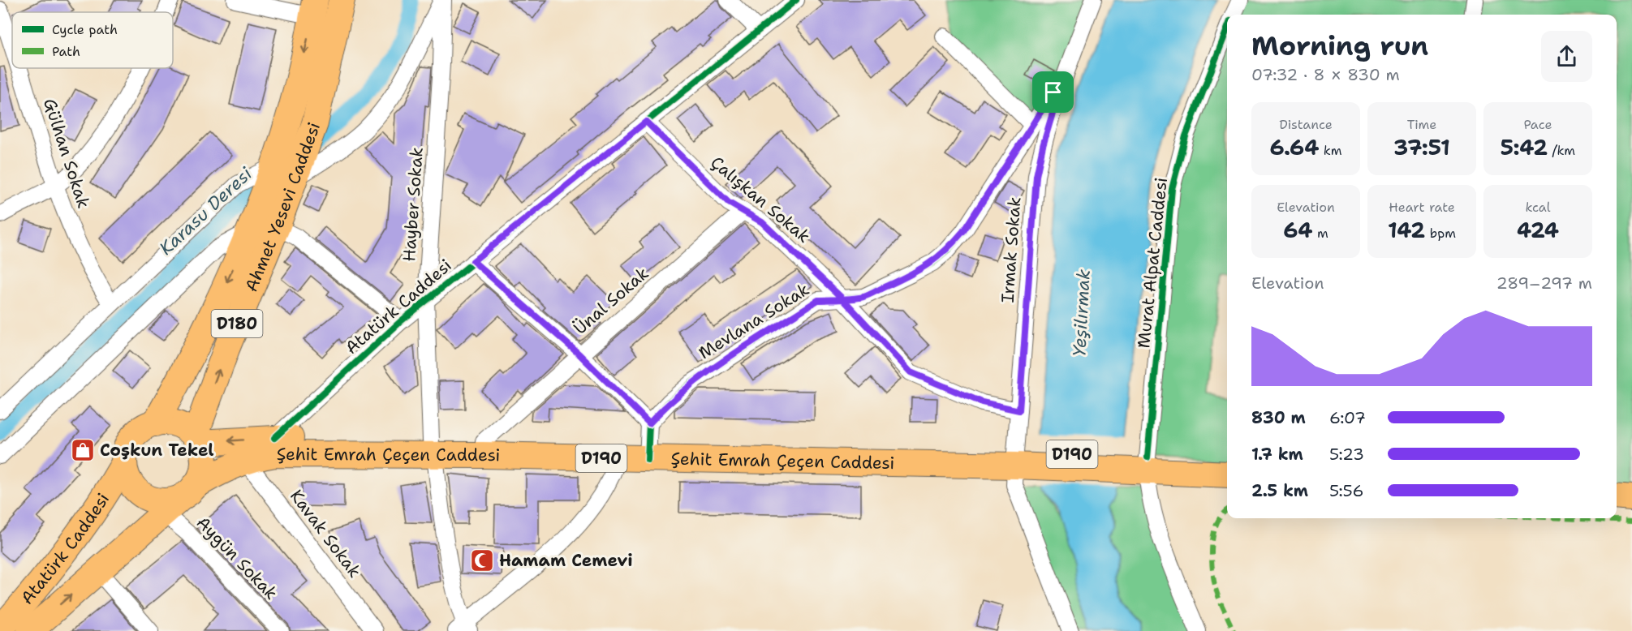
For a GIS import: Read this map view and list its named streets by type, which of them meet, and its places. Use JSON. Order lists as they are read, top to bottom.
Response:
{
  "streets": {
    "highway": [
      "Ahmet Yesevi Caddesi",
      "Atatürk Caddesi",
      "D180",
      "D190",
      "Şehit Emrah Çeçen Caddesi"
    ],
    "street": [
      "Gülhan Sokak",
      "Çalışkan Sokak",
      "Hayber Sokak",
      "Irmak Sokak",
      "Murat Alpat Caddesi",
      "Ünal Sokak",
      "Mevlana Sokak",
      "Kavak Sokak",
      "Aygün Sokak"
    ]
  },
  "crossings": [
    ["Çalışkan Sokak", "Irmak Sokak"],
    ["Çalışkan Sokak", "Ünal Sokak"],
    ["Çalışkan Sokak", "Atatürk Caddesi"],
    ["Çalışkan Sokak", "Mevlana Sokak"],
    ["Hayber Sokak", "Atatürk Caddesi"],
    ["Hayber Sokak", "Şehit Emrah Çeçen Caddesi"],
    ["Ahmet Yesevi Caddesi", "Atatürk Caddesi"],
    ["Ahmet Yesevi Caddesi", "Şehit Emrah Çeçen Caddesi"],
    ["Irmak Sokak", "Mevlana Sokak"],
    ["Irmak Sokak", "Şehit Emrah Çeçen Caddesi"],
    ["Murat Alpat Caddesi", "D190"],
    ["Murat Alpat Caddesi", "Şehit Emrah Çeçen Caddesi"],
    ["Ünal Sokak", "Şehit Emrah Çeçen Caddesi"],
    ["Atatürk Caddesi", "Şehit Emrah Çeçen Caddesi"],
    ["Atatürk Caddesi", "Aygün Sokak"],
    ["Mevlana Sokak", "Şehit Emrah Çeçen Caddesi"],
    ["D190", "Şehit Emrah Çeçen Caddesi"],
    ["Şehit Emrah Çeçen Caddesi", "Kavak Sokak"]
  ],
  "water": ["Karasu Deresi", "Yeşilırmak"],
  "places": {
    "shop": ["Coşkun Tekel"],
    "mosque": ["Hamam Cemevi"]
  },
  "legend": ["Cycle path", "Path"],
  "page": {
    "heading": ["Morning run", "07:32 · 8 × 830 m"],
    "stats": [
      ["Distance", "6.64 km"],
      ["Time", "37:51"],
      ["Pace", "5:42 /km"],
      ["Elevation", "64 m"],
      ["Heart rate", "142 bpm"],
      ["kcal", "424"]
    ],
    "chart": ["Elevation", "289–297 m"],
    "list": [
      {
        "name": "830 m",
        "note": "6:07"
      },
      {
        "name": "1.7 km",
        "note": "5:23"
      },
      {
        "name": "2.5 km",
        "note": "5:56"
      }
    ]
  }
}
